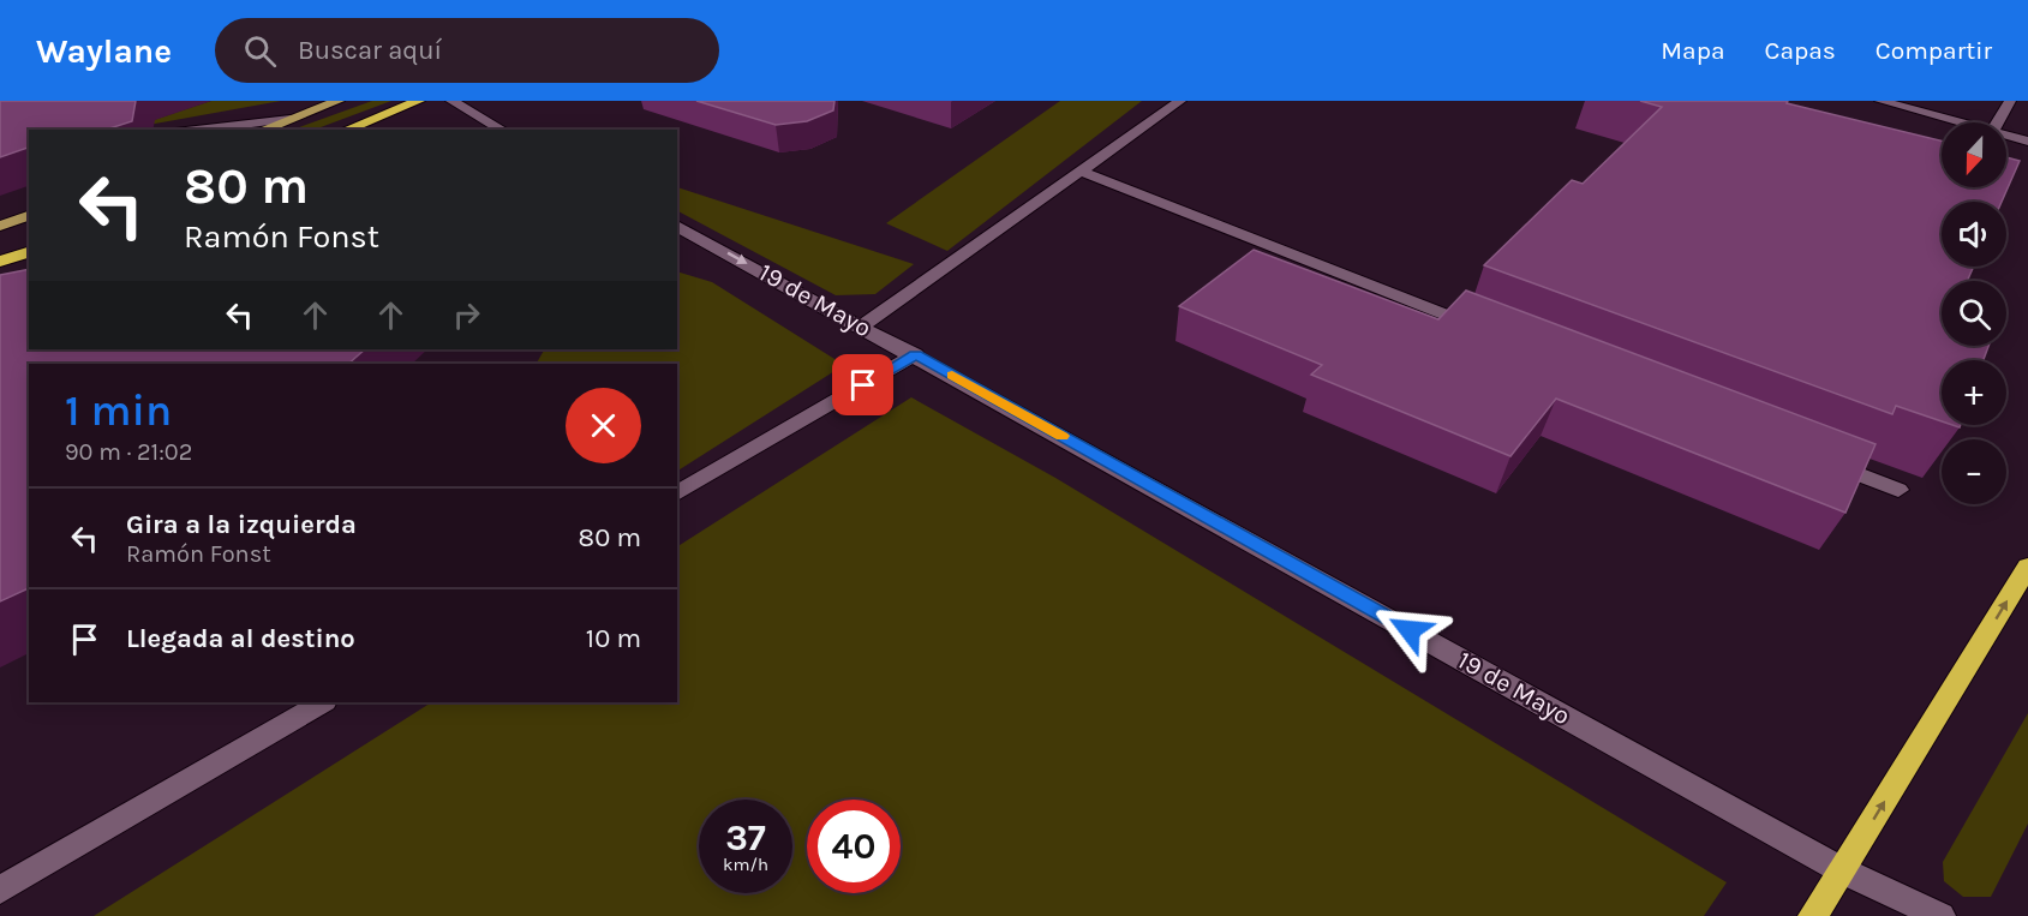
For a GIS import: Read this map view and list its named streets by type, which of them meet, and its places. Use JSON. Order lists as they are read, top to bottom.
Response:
{
  "streets": {
    "street": ["19 de Mayo"]
  },
  "north": "bottom",
  "page": {
    "header": "Waylane",
    "search": "Buscar aquí",
    "nav": ["Mapa", "Capas", "Compartir"],
    "map_buttons": ["+", "−"],
    "turn": ["80 m", "Ramón Fonst"],
    "heading": ["1 min", "90 m · 21:02"],
    "list": [
      {
        "name": "Gira a la izquierda",
        "note": "Ramón Fonst",
        "value": "80 m"
      },
      {
        "name": "Llegada al destino",
        "value": "10 m"
      }
    ],
    "speed": "37 km/h",
    "limit": "40"
  }
}
